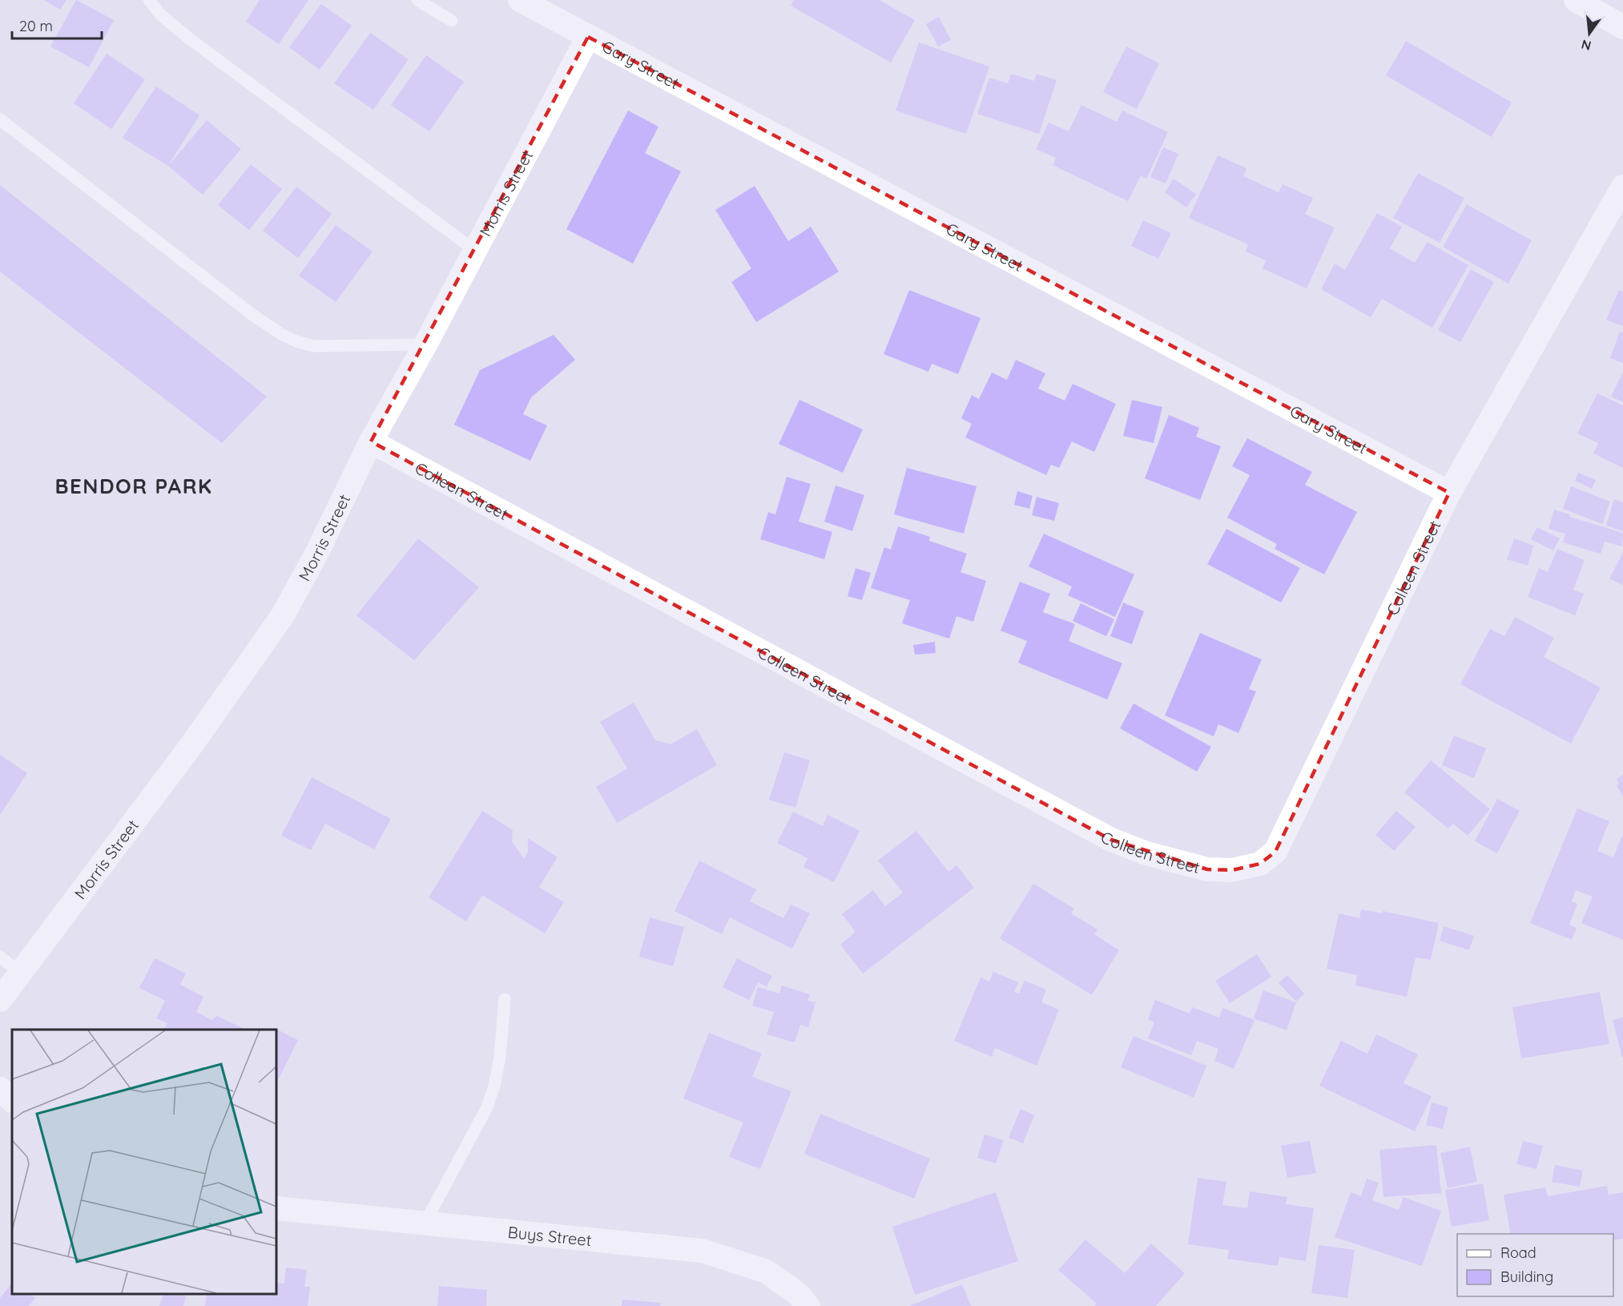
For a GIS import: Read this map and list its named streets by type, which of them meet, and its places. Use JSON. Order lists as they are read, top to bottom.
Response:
{
  "streets": {
    "street": [
      "Gary Street",
      "Morris Street",
      "Colleen Street",
      "Buys Street"
    ]
  },
  "crossings": [
    ["Gary Street", "Morris Street"],
    ["Gary Street", "Colleen Street"],
    ["Morris Street", "Colleen Street"]
  ],
  "districts": ["BENDOR PARK"],
  "legend": ["Road", "Building"],
  "scale_bar": "20 m",
  "north": "bottom"
}
